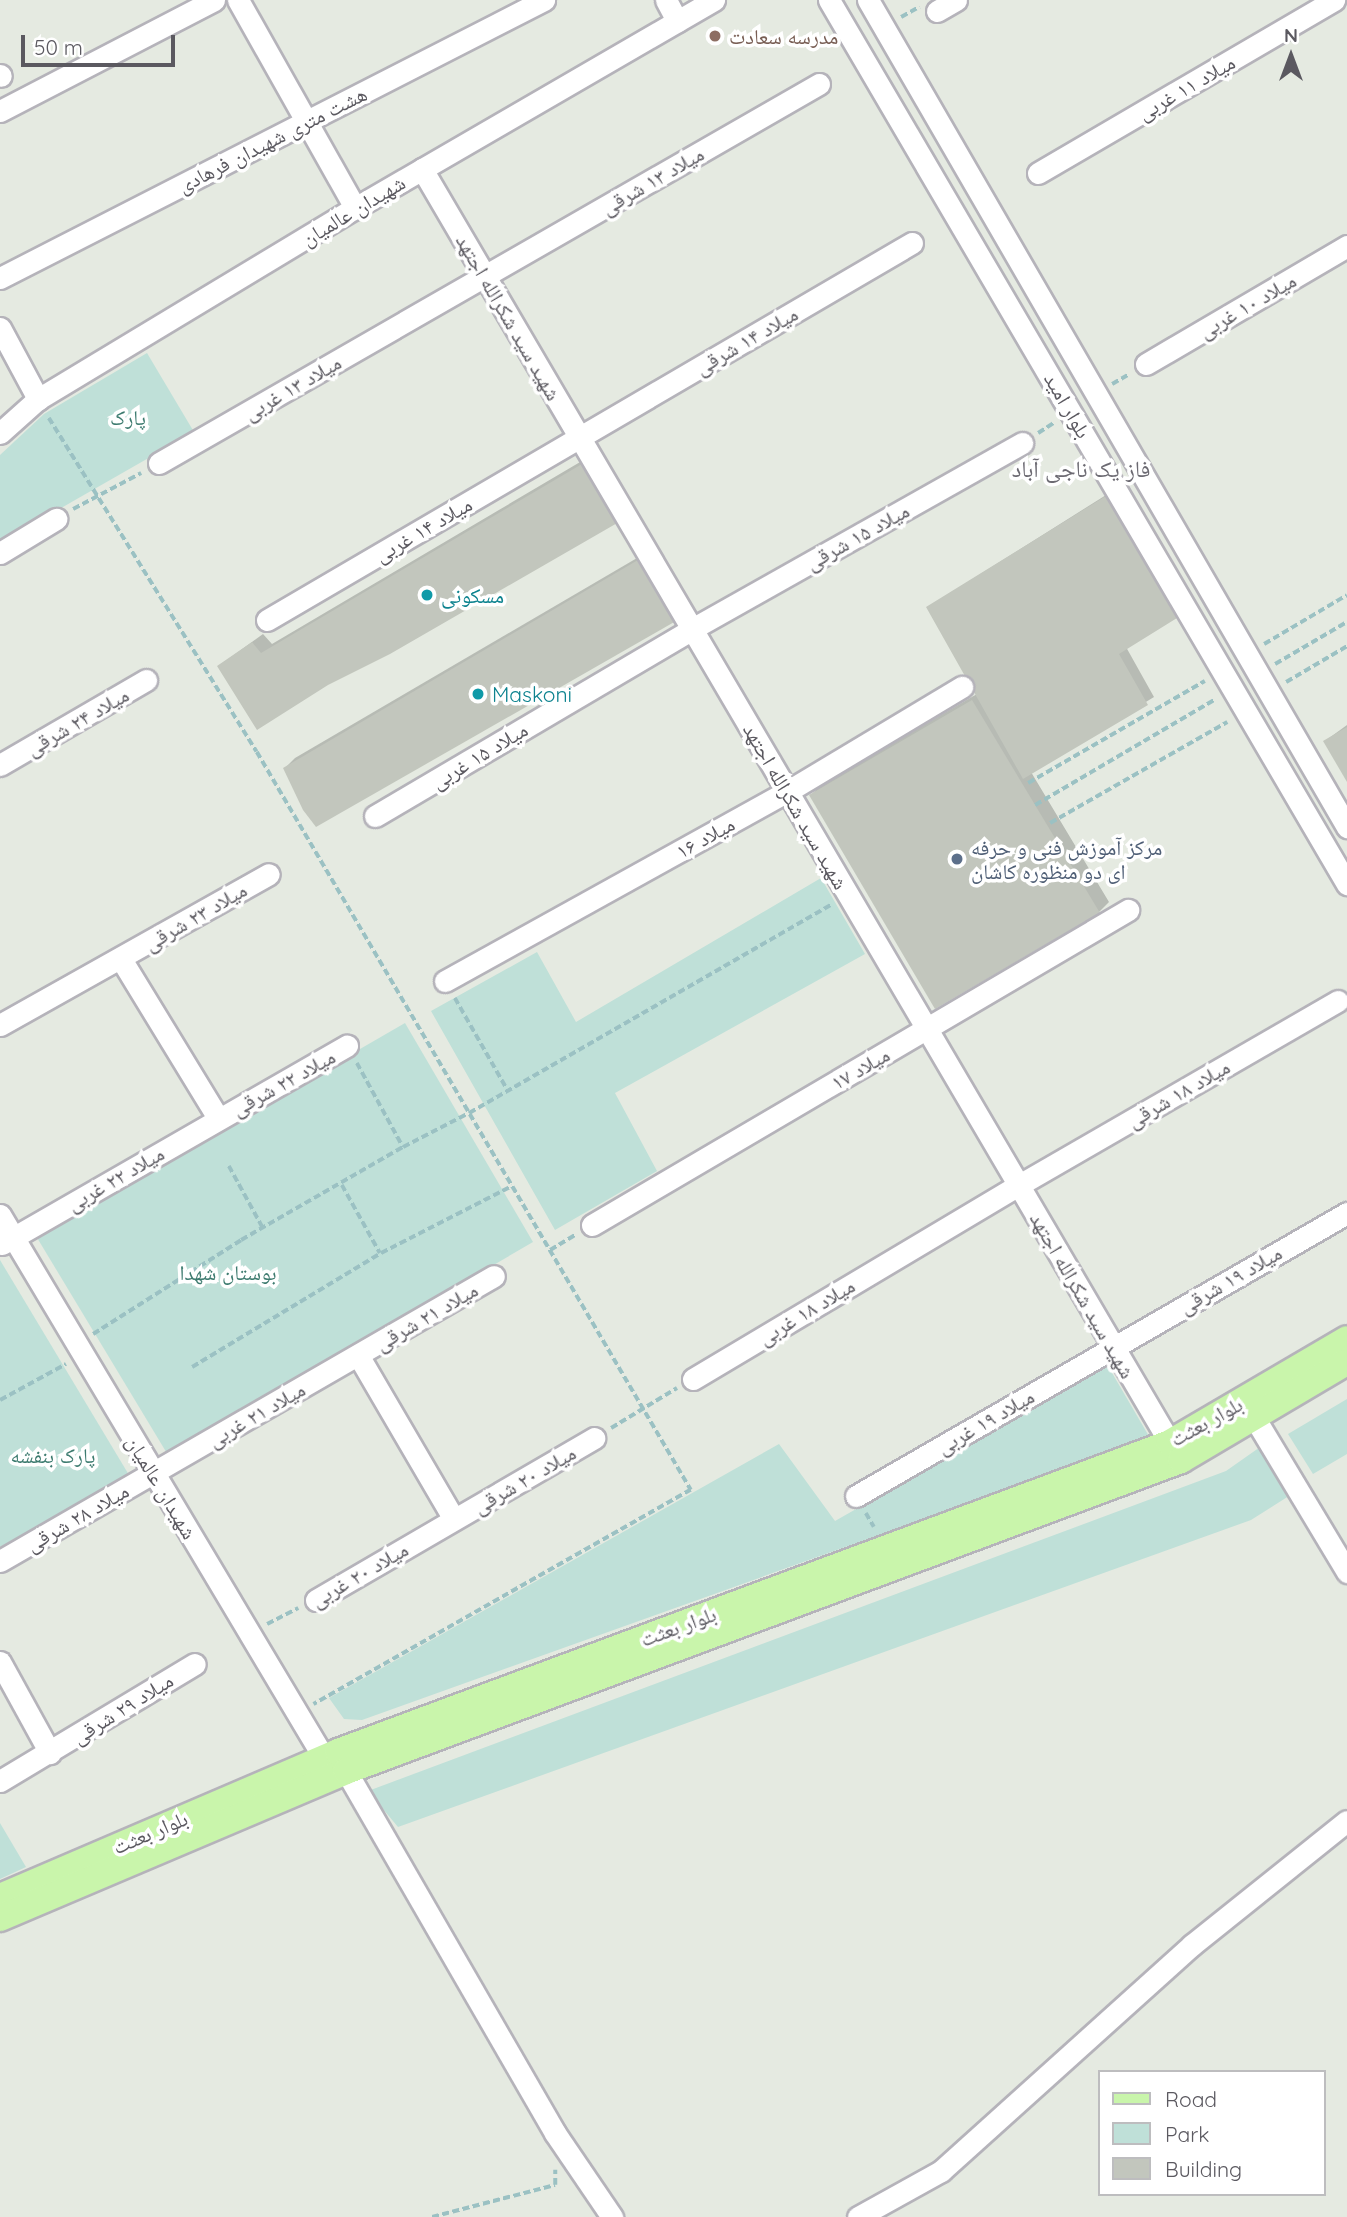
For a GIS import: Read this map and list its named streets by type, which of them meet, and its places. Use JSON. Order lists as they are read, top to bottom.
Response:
{
  "streets": {
    "main road": ["بلوار بعثت"],
    "street": [
      "میلاد ۱۱ غربی",
      "هشت متری شهیدان فرهادی",
      "میلاد ۱۳ شرقی",
      "شهیدان عالمیان",
      "میلاد ۱۰ غربی",
      "شهید سید شکرالله اجتهد",
      "میلاد ۱۴ شرقی",
      "میلاد ۱۳ غربی",
      "بلوار امید",
      "میلاد ۱۴ غربی",
      "میلاد ۱۵ شرقی",
      "میلاد ۲۴ شرقی",
      "میلاد ۱۵ غربی",
      "میلاد ۱۶",
      "میلاد ۲۳ شرقی",
      "میلاد ۱۷",
      "میلاد ۲۲ شرقی",
      "میلاد ۱۸ شرقی",
      "میلاد ۲۲ غربی",
      "میلاد ۱۹ شرقی",
      "میلاد ۱۸ غربی",
      "میلاد ۲۱ شرقی",
      "میلاد ۲۱ غربی",
      "میلاد ۱۹ غربی",
      "میلاد ۲۰ شرقی",
      "میلاد ۲۸ شرقی",
      "میلاد ۲۰ غربی",
      "میلاد ۲۹ شرقی"
    ]
  },
  "crossings": [
    ["میلاد ۱۳ شرقی", "شهید سید شکرالله اجتهد"],
    ["میلاد ۱۳ شرقی", "میلاد ۱۳ غربی"],
    ["شهیدان عالمیان", "شهید سید شکرالله اجتهد"],
    ["شهیدان عالمیان", "میلاد ۲۲ غربی"],
    ["شهیدان عالمیان", "میلاد ۲۱ غربی"],
    ["شهیدان عالمیان", "بلوار بعثت"],
    ["شهیدان عالمیان", "میلاد ۲۸ شرقی"],
    ["شهید سید شکرالله اجتهد", "میلاد ۱۴ شرقی"],
    ["شهید سید شکرالله اجتهد", "میلاد ۱۳ غربی"],
    ["شهید سید شکرالله اجتهد", "میلاد ۱۴ غربی"],
    ["شهید سید شکرالله اجتهد", "میلاد ۱۵ شرقی"],
    ["شهید سید شکرالله اجتهد", "میلاد ۱۵ غربی"],
    ["شهید سید شکرالله اجتهد", "میلاد ۱۶"],
    ["شهید سید شکرالله اجتهد", "میلاد ۱۷"],
    ["شهید سید شکرالله اجتهد", "میلاد ۱۸ شرقی"],
    ["شهید سید شکرالله اجتهد", "میلاد ۱۹ شرقی"],
    ["شهید سید شکرالله اجتهد", "میلاد ۱۸ غربی"],
    ["شهید سید شکرالله اجتهد", "میلاد ۱۹ غربی"],
    ["شهید سید شکرالله اجتهد", "بلوار بعثت"],
    ["میلاد ۱۴ شرقی", "میلاد ۱۴ غربی"],
    ["میلاد ۱۵ شرقی", "میلاد ۱۵ غربی"],
    ["میلاد ۲۲ شرقی", "میلاد ۲۲ غربی"],
    ["میلاد ۱۸ شرقی", "میلاد ۱۸ غربی"],
    ["میلاد ۱۹ شرقی", "میلاد ۱۹ غربی"],
    ["میلاد ۲۱ شرقی", "میلاد ۲۱ غربی"],
    ["میلاد ۲۱ غربی", "میلاد ۲۸ شرقی"],
    ["میلاد ۲۰ شرقی", "میلاد ۲۰ غربی"]
  ],
  "districts": ["فاز یک ناجی آباد"],
  "parks": ["پارک", "بوستان شهدا", "پارک بنفشه"],
  "places": [
    "مدرسه سعادت",
    "مسکونی",
    "Maskoni",
    "مرکز آموزش فنی و حرفه ای دو منظوره کاشان"
  ],
  "legend": ["Road", "Park", "Building"],
  "scale_bar": "50 m",
  "north": "top"
}
